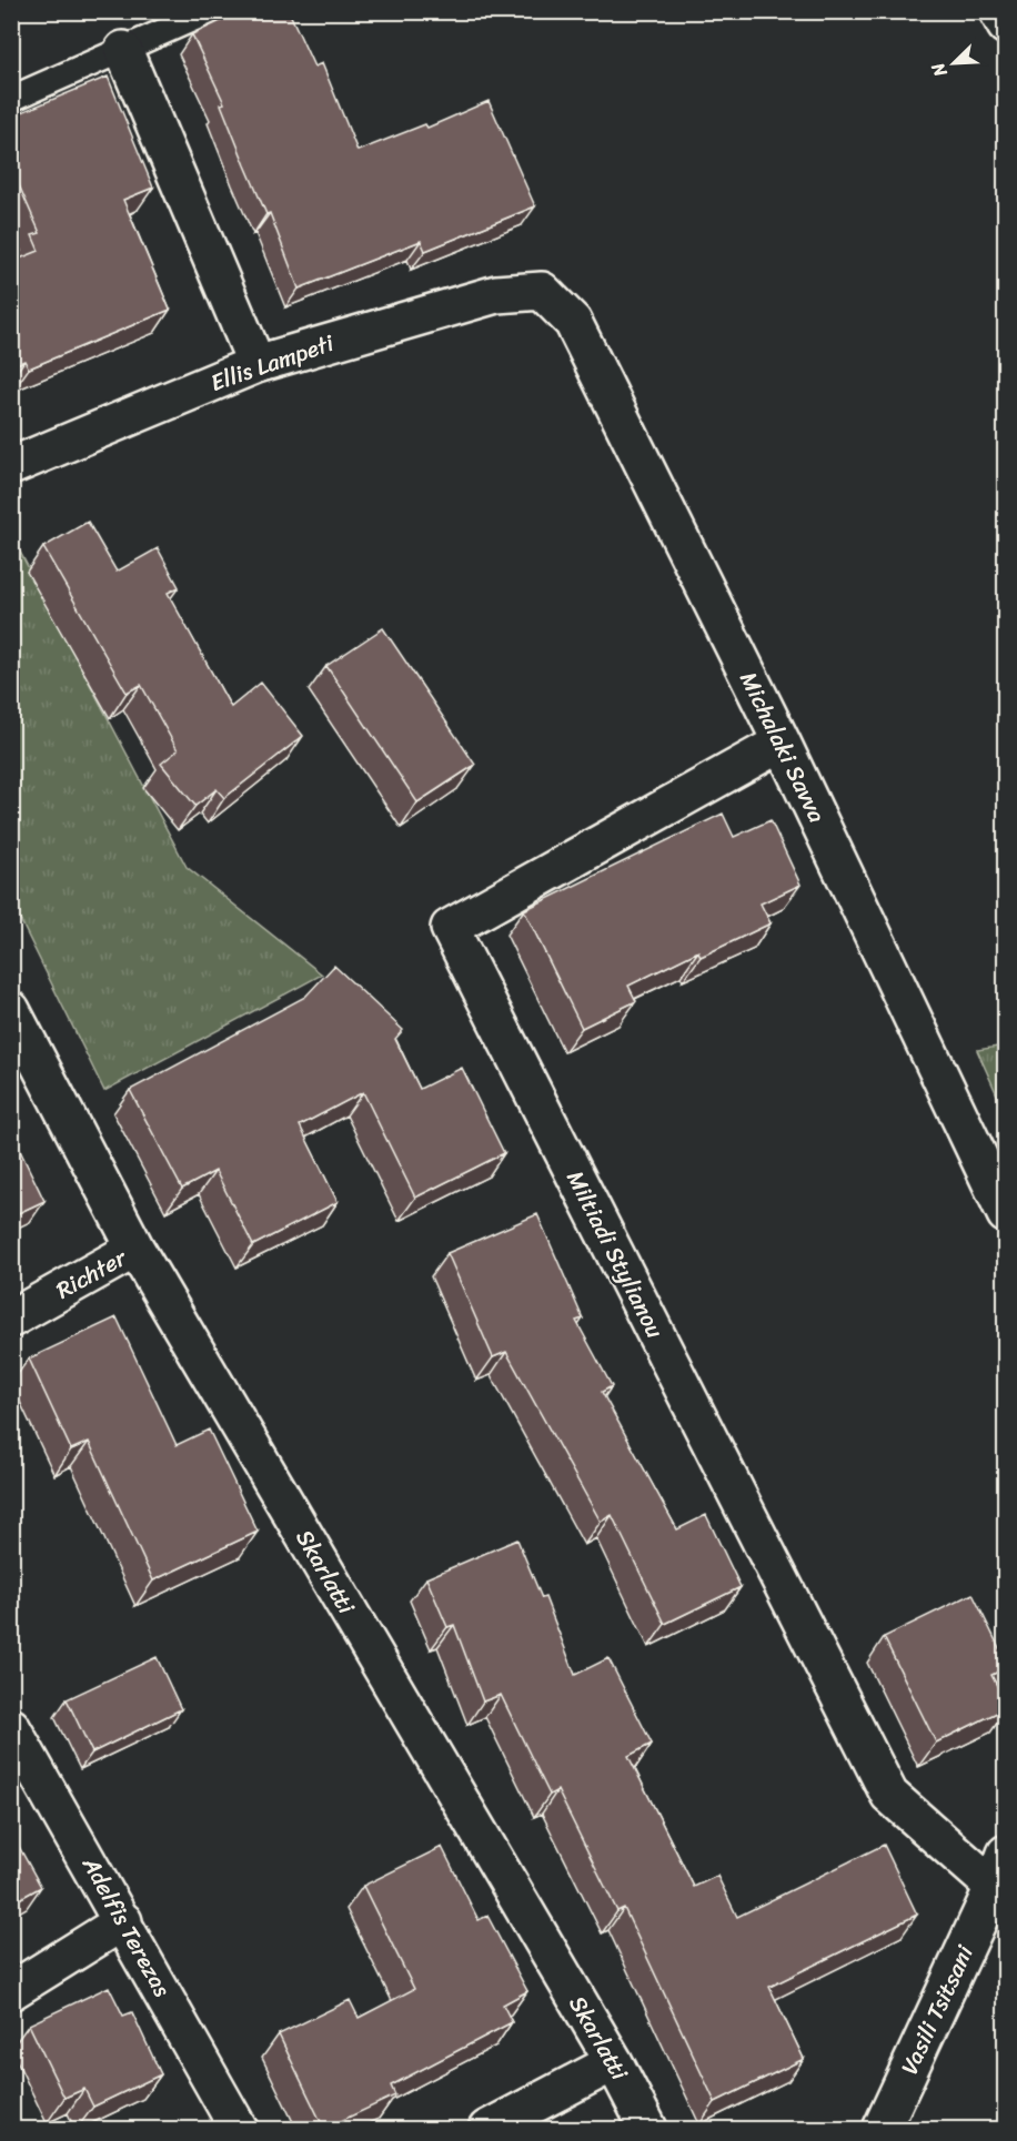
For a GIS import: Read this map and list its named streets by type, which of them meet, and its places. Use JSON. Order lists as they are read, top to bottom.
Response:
{
  "streets": {
    "main road": [
      "Ellis Lampeti",
      "Michalaki Savva",
      "Miltiadi Stylianou",
      "Richter",
      "Skarlatti",
      "Adelfis Terezas",
      "Vasili Tsitsani"
    ]
  },
  "crossings": [
    ["Ellis Lampeti", "Michalaki Savva"],
    ["Michalaki Savva", "Miltiadi Stylianou"],
    ["Miltiadi Stylianou", "Vasili Tsitsani"],
    ["Richter", "Skarlatti"]
  ],
  "north": "bottom left"
}
